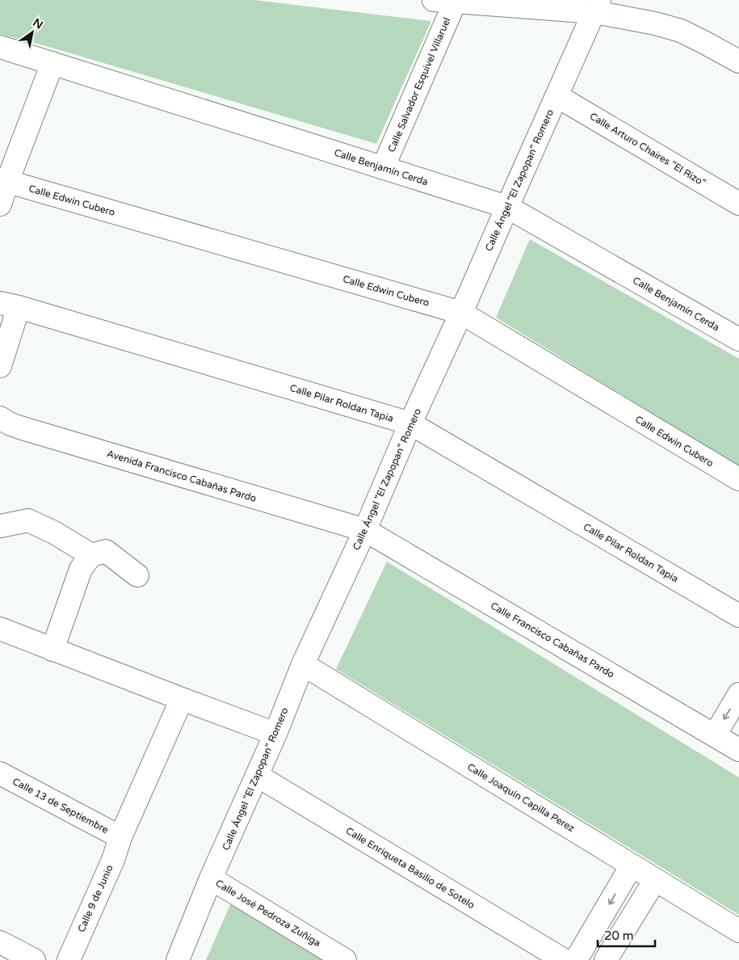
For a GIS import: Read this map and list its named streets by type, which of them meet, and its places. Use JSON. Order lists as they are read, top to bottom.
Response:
{
  "streets": {
    "street": [
      "Calle Salvador Esquivel Villaruel",
      "Calle Arturo Chaires \"El Rizo\"",
      "Calle Benjamín Cerda",
      "Calle Ángel \"El Zapopan\" Romero",
      "Calle Edwin Cubero",
      "Calle Pilar Roldan Tapia",
      "Avenida Francisco Cabañas Pardo",
      "Calle Francisco Cabañas Pardo",
      "Calle Joaquín Capilla Perez",
      "Calle 13 de Septiembre",
      "Calle Enriqueta Basilio de Sotelo",
      "Calle 9 de Junio",
      "Calle José Pedroza Zuñiga"
    ]
  },
  "crossings": [
    ["Calle Salvador Esquivel Villaruel", "Calle Benjamín Cerda"],
    ["Calle Arturo Chaires \"El Rizo\"", "Calle Ángel \"El Zapopan\" Romero"],
    ["Calle Benjamín Cerda", "Calle Ángel \"El Zapopan\" Romero"],
    ["Calle Ángel \"El Zapopan\" Romero", "Calle Edwin Cubero"],
    ["Calle Ángel \"El Zapopan\" Romero", "Calle Pilar Roldan Tapia"],
    ["Calle Ángel \"El Zapopan\" Romero", "Avenida Francisco Cabañas Pardo"],
    ["Calle Ángel \"El Zapopan\" Romero", "Calle Francisco Cabañas Pardo"],
    ["Calle Ángel \"El Zapopan\" Romero", "Calle Joaquín Capilla Perez"],
    ["Calle Ángel \"El Zapopan\" Romero", "Calle Enriqueta Basilio de Sotelo"],
    ["Calle Ángel \"El Zapopan\" Romero", "Calle José Pedroza Zuñiga"],
    ["Avenida Francisco Cabañas Pardo", "Calle Francisco Cabañas Pardo"],
    ["Calle 13 de Septiembre", "Calle 9 de Junio"]
  ],
  "scale_bar": "20 m",
  "north": "top right"
}
